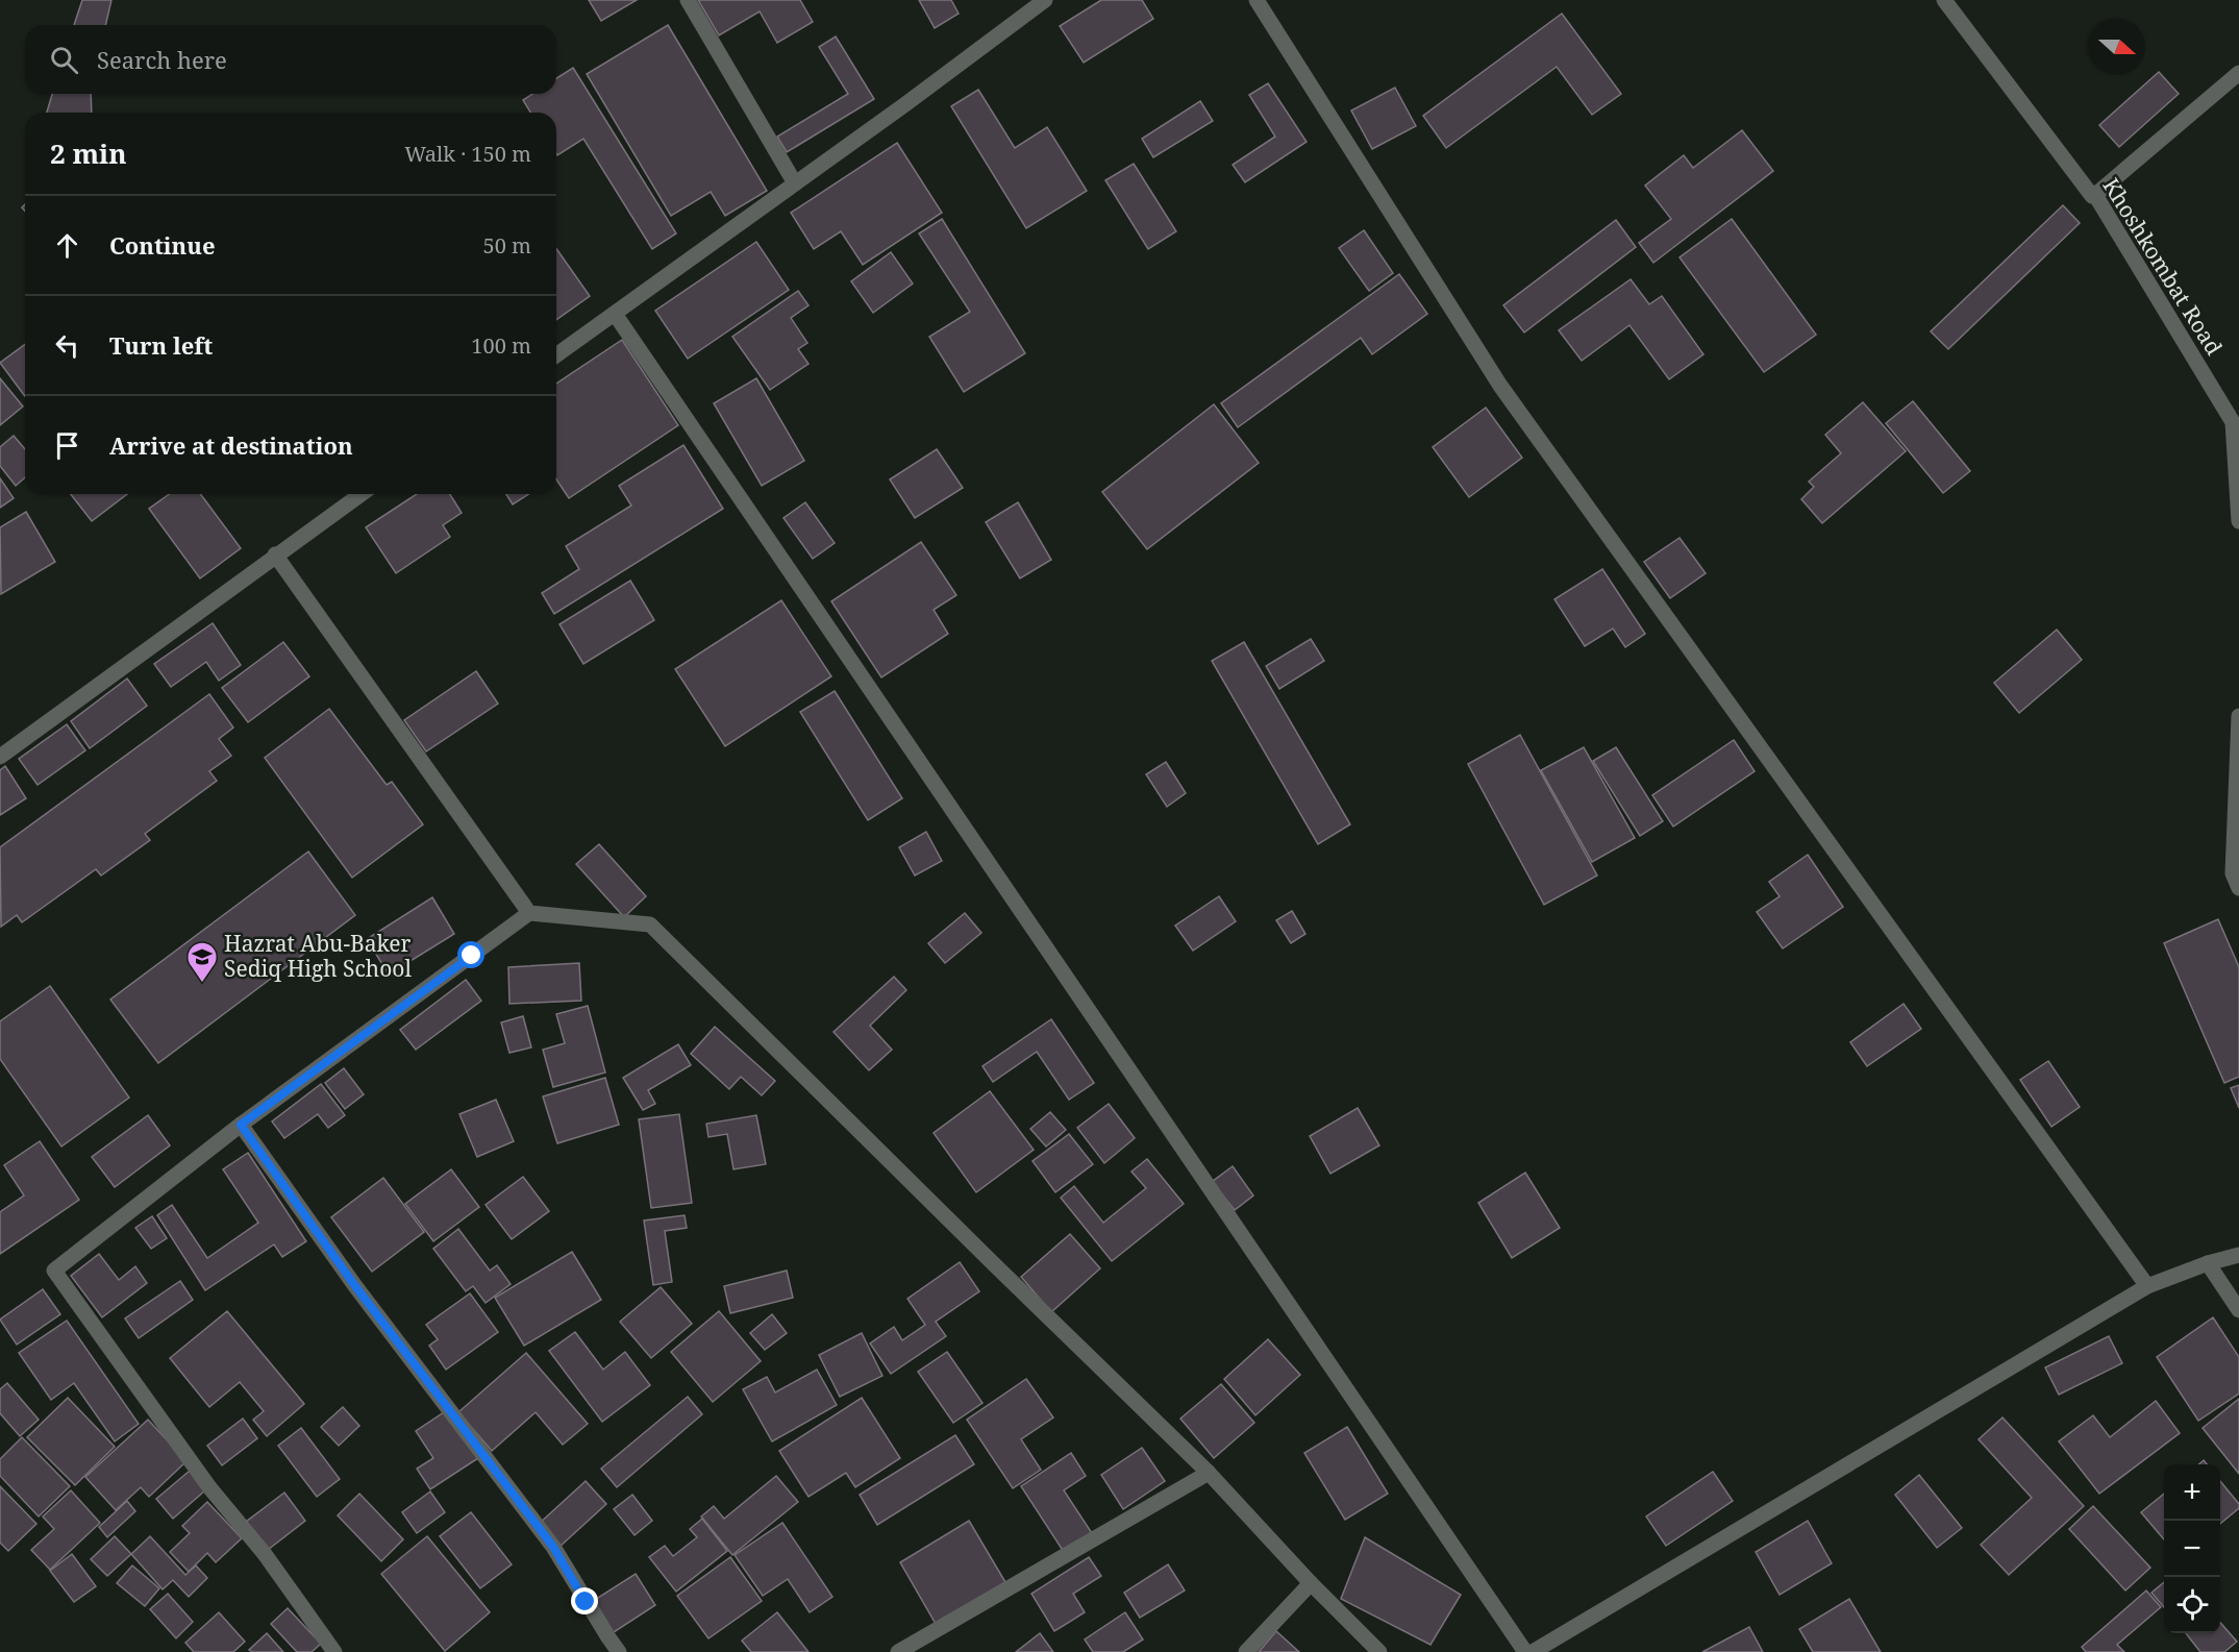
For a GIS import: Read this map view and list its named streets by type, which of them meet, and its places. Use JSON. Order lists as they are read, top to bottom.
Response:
{
  "streets": {
    "street": ["Khoshkombat Road"]
  },
  "places": {
    "school or university": ["Hazrat Abu-Baker Sediq High School"]
  },
  "north": "right",
  "page": {
    "search": "Search here",
    "heading": ["2 min", "Walk · 150 m"],
    "list": [
      ["Continue", "50 m"],
      ["Turn left", "100 m"],
      "Arrive at destination"
    ],
    "map_buttons": ["+", "−"]
  }
}
